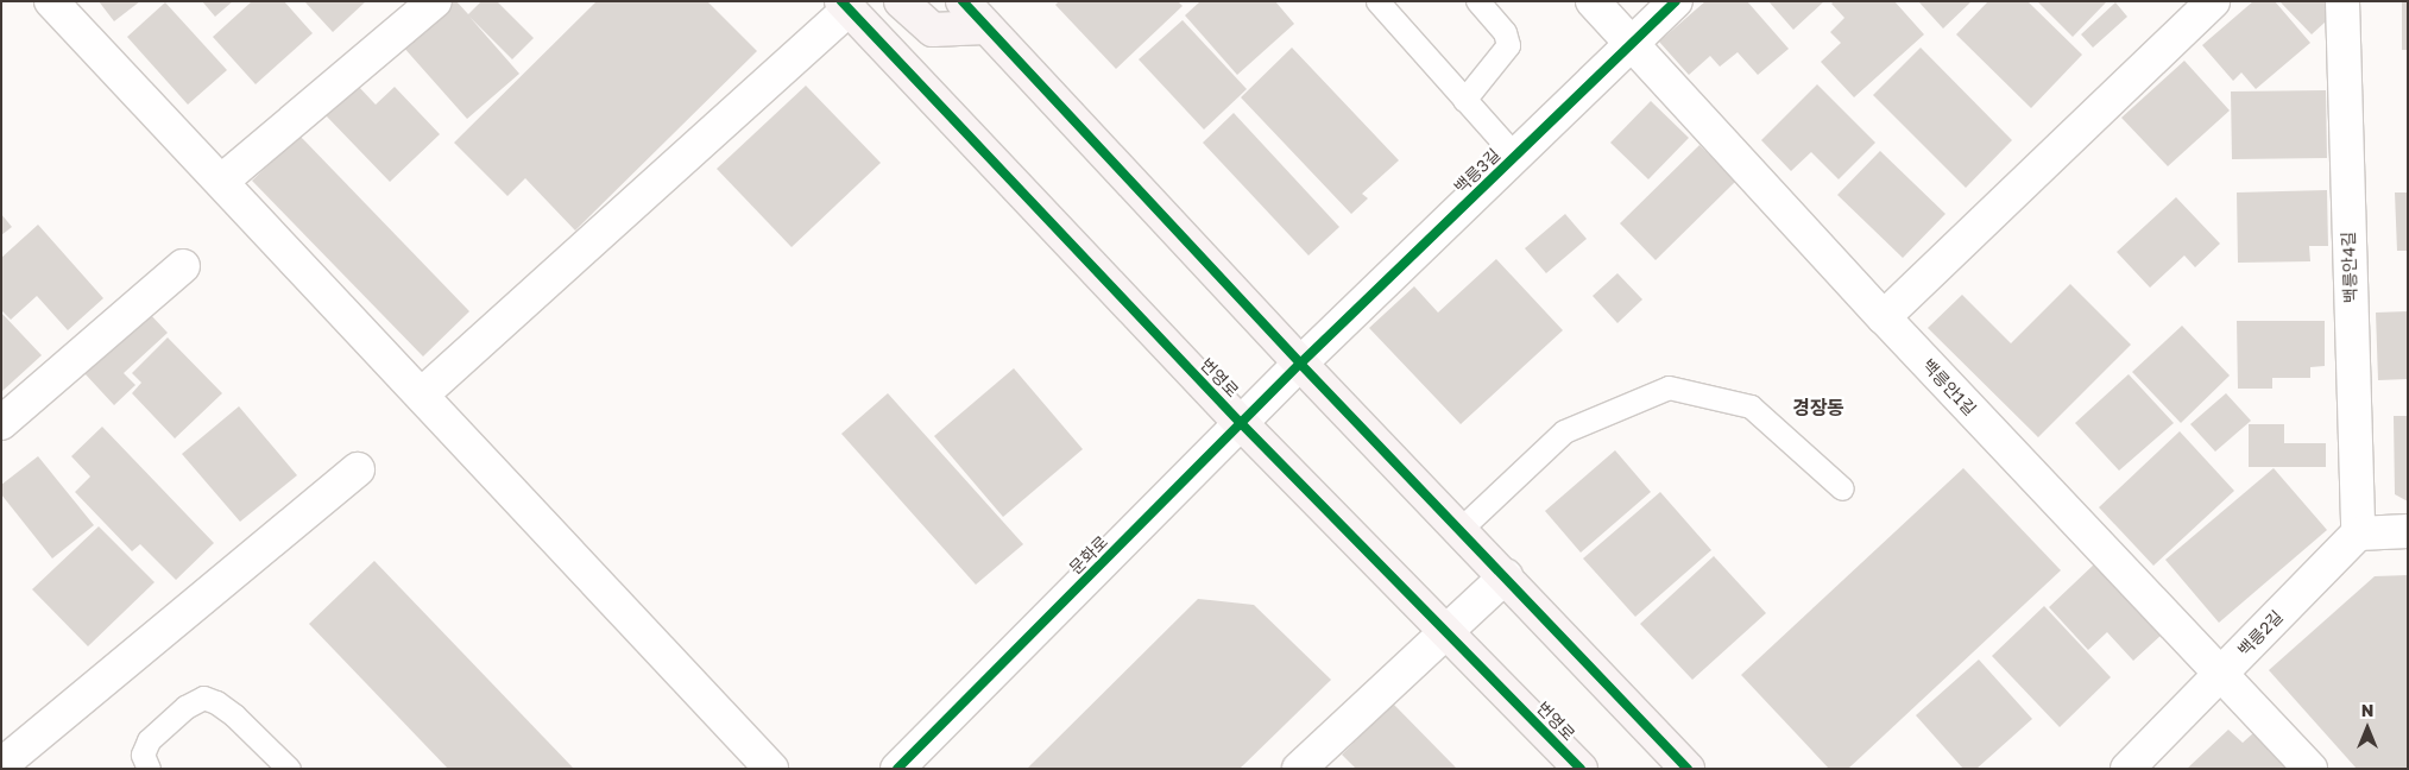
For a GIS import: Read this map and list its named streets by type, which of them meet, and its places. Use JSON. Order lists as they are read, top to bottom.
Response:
{
  "streets": {
    "main road": ["번영로"],
    "street": [
      "백릉3길",
      "백릉안4길",
      "백릉안1길",
      "문화로",
      "백릉2길"
    ]
  },
  "crossings": [
    ["백릉3길", "백릉안1길"],
    ["백릉3길", "문화로"],
    ["백릉안4길", "백릉2길"],
    ["번영로", "문화로"],
    ["백릉안1길", "백릉2길"]
  ],
  "districts": ["경장동"],
  "north": "top"
}
